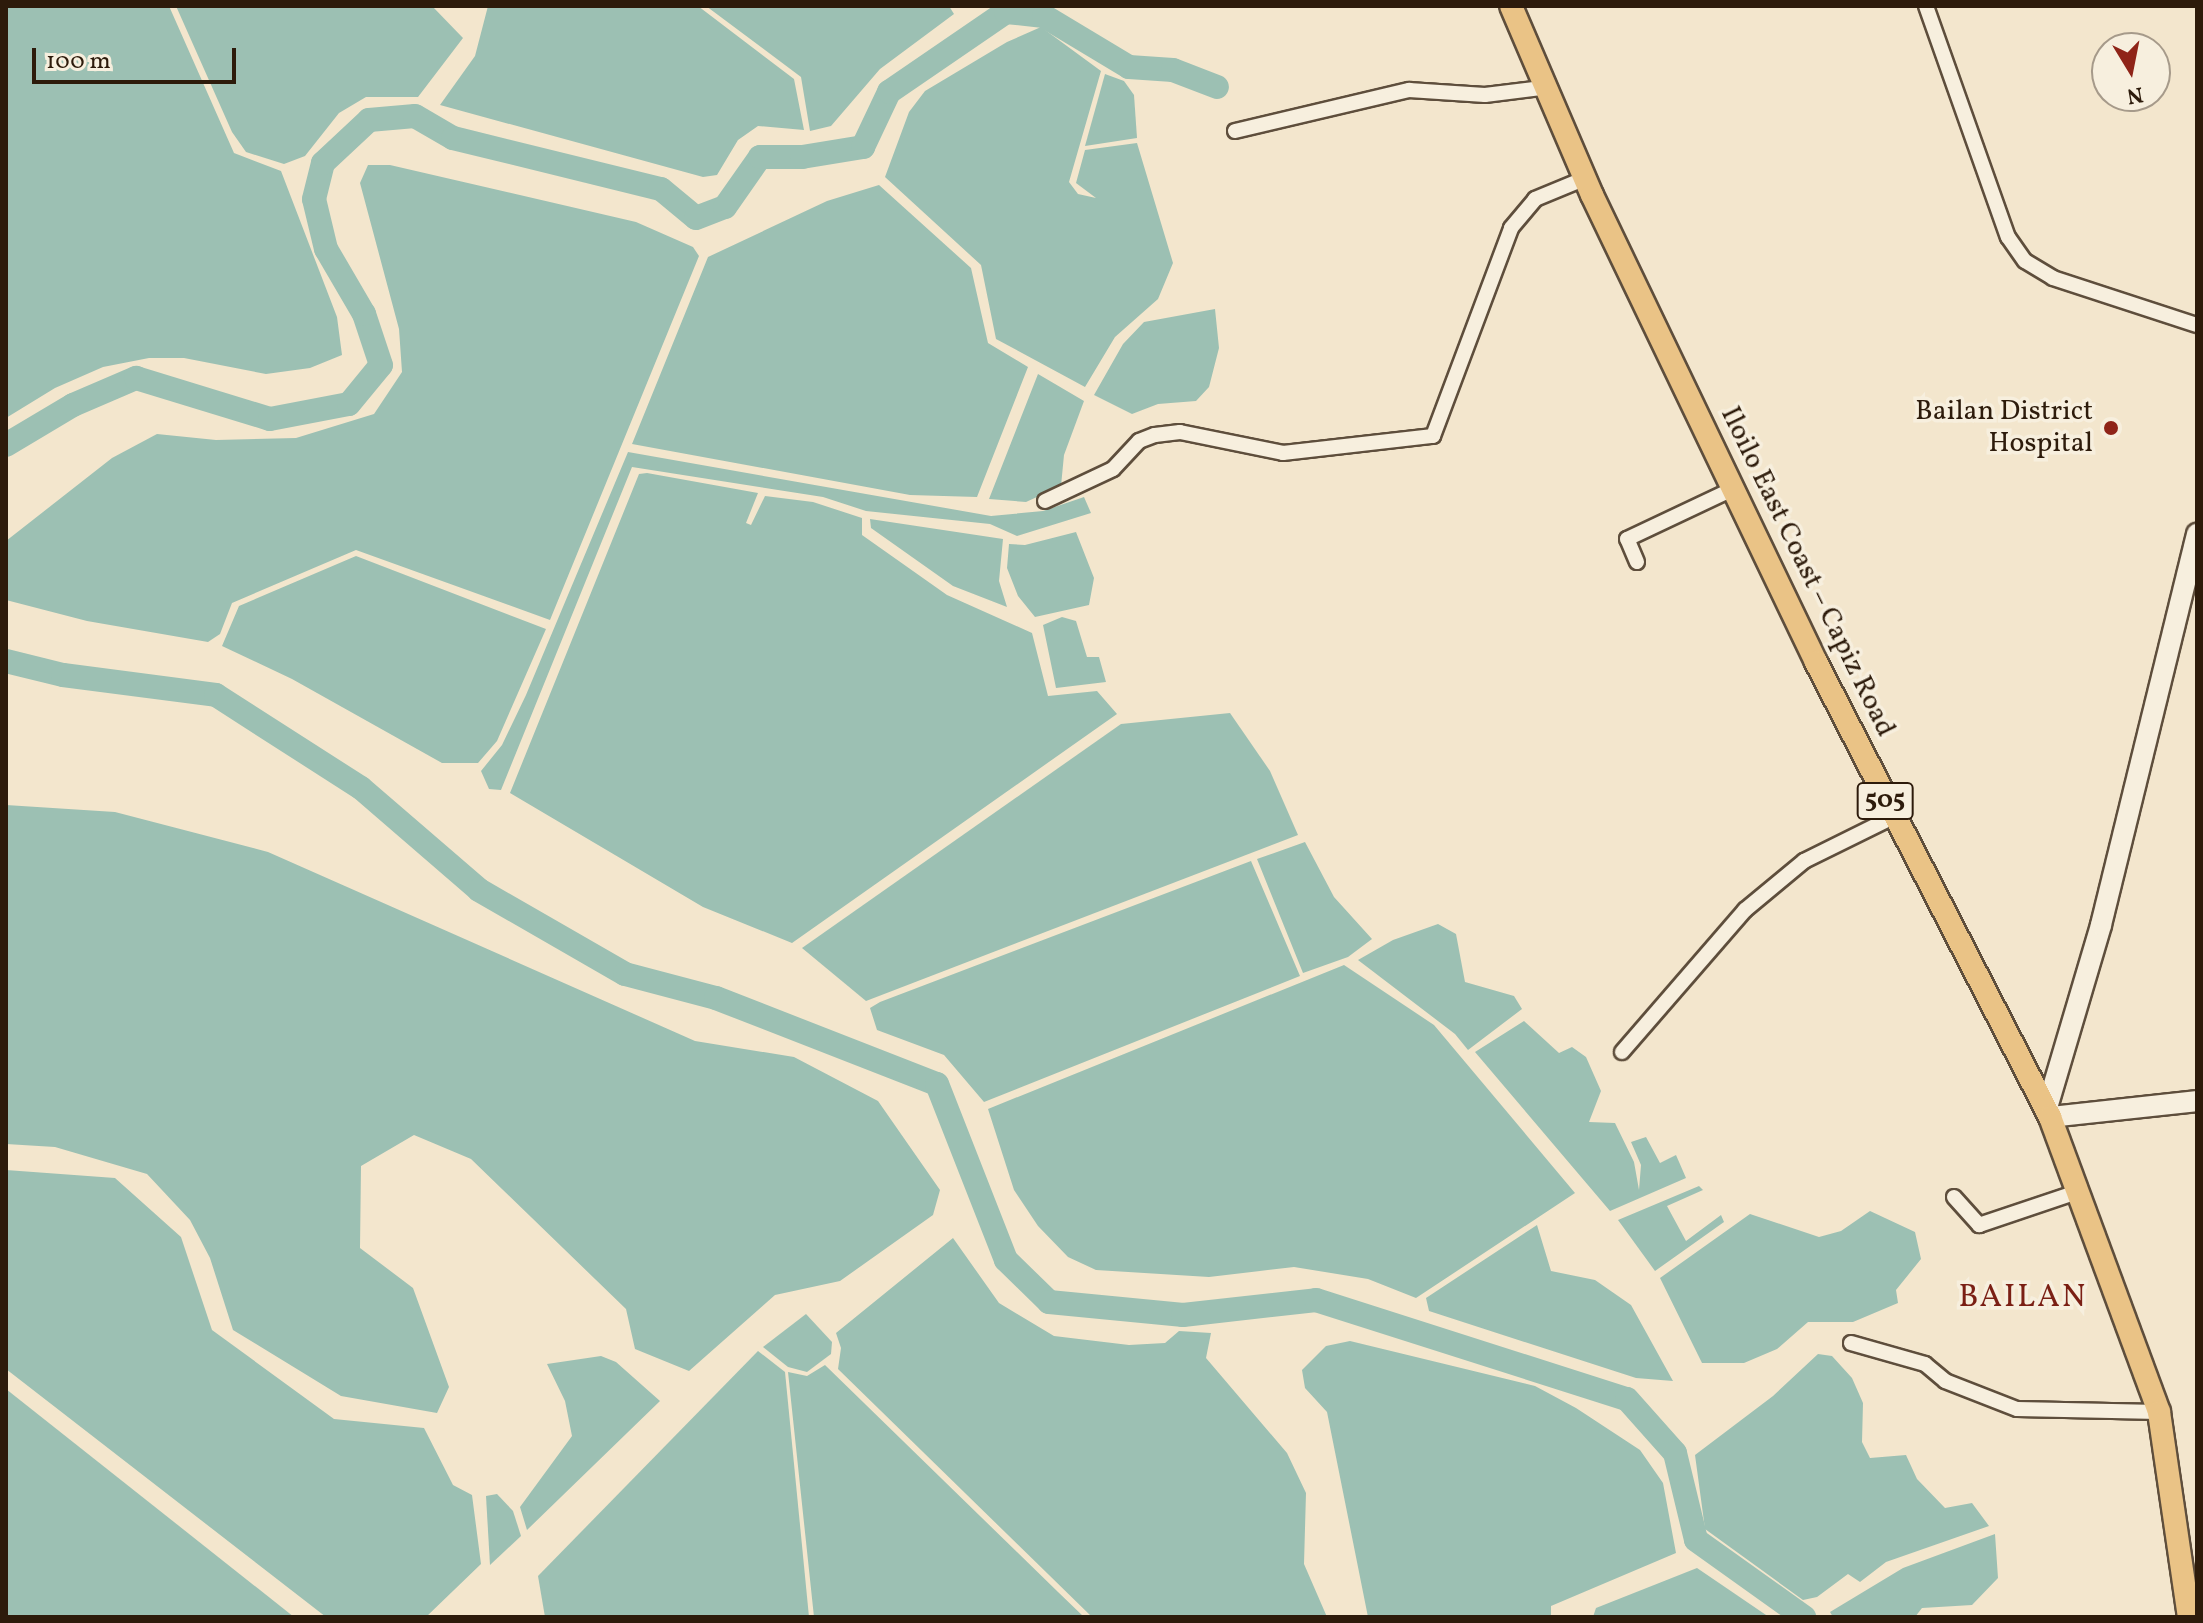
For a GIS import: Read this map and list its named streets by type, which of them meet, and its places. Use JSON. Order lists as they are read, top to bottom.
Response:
{
  "streets": {
    "main road": ["Iloilo East Coast – Capiz Road", "505"]
  },
  "districts": ["BAILAN"],
  "places": ["Bailan District Hospital"],
  "scale_bar": "100 m",
  "north": "bottom"
}
